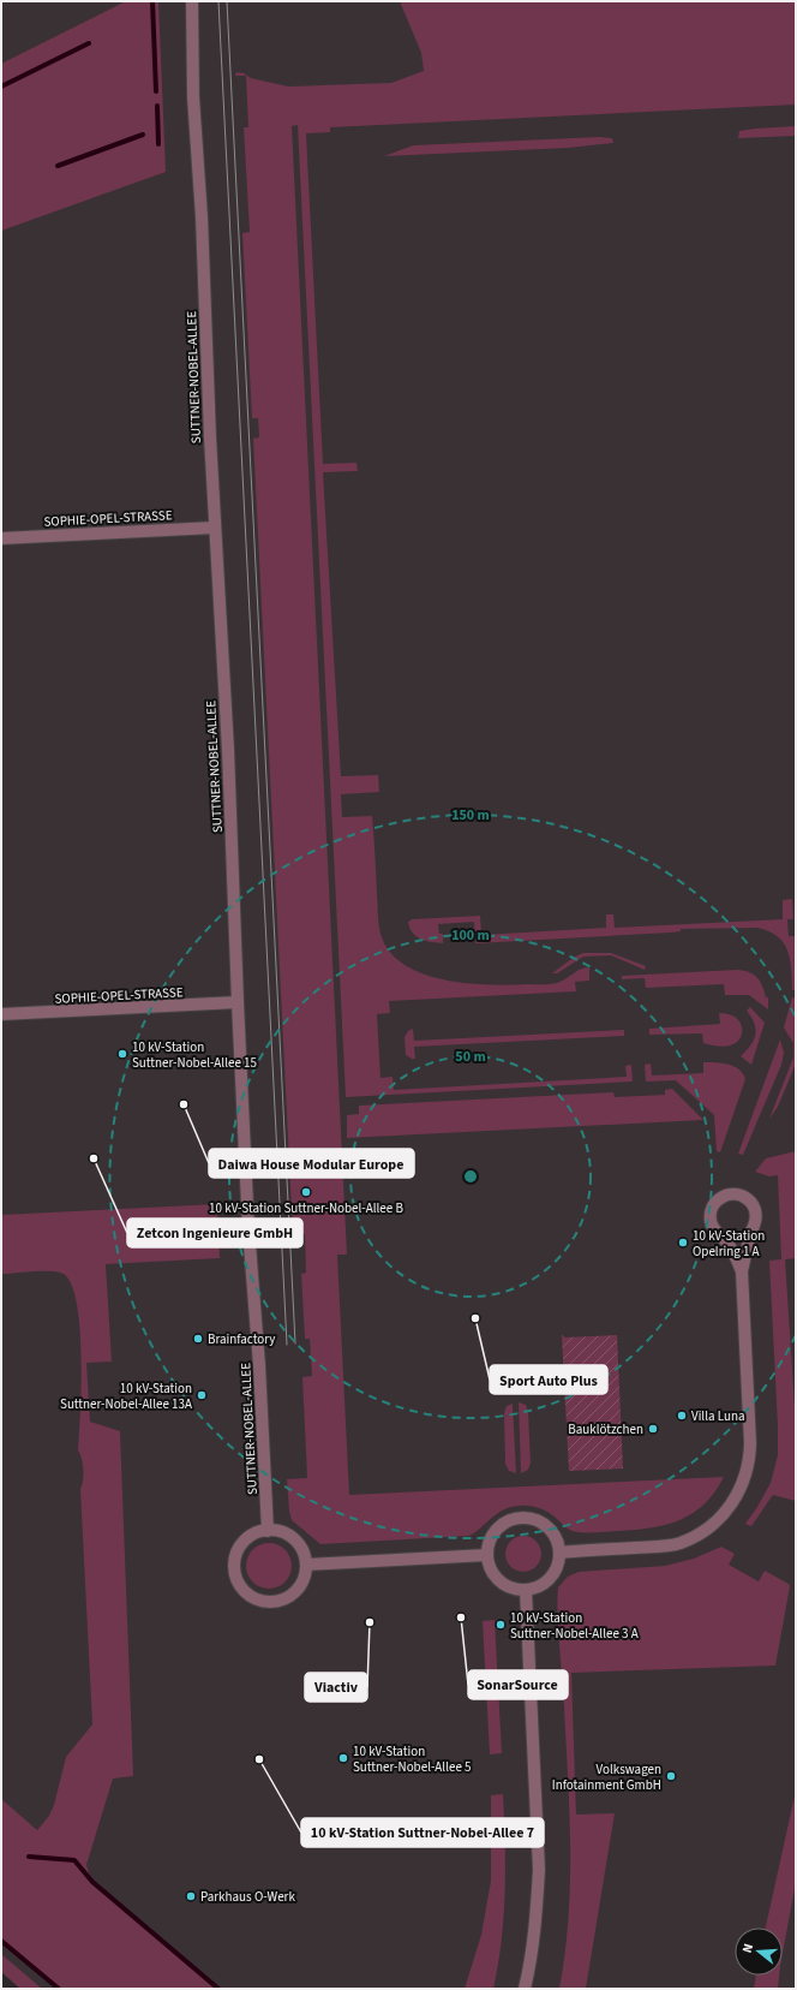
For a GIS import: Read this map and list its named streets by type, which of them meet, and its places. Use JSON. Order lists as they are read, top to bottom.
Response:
{
  "streets": {
    "street": ["SUTTNER-NOBEL-ALLEE", "SOPHIE-OPEL-STRASSE"]
  },
  "crossings": [
    ["SUTTNER-NOBEL-ALLEE", "SOPHIE-OPEL-STRASSE"]
  ],
  "places": [
    "10 kV-Station Suttner-Nobel-Allee 15",
    "Daiwa House Modular Europe",
    "Zetcon Ingenieure GmbH",
    "10 kV-Station Suttner-Nobel-Allee B",
    "10 kV-Station Opelring 1 A",
    "Sport Auto Plus",
    "Brainfactory",
    "10 kV-Station Suttner-Nobel-Allee 13A",
    "Villa Luna",
    "Bauklötzchen",
    "SonarSource",
    "Viactiv",
    "10 kV-Station Suttner-Nobel-Allee 3 A",
    "10 kV-Station Suttner-Nobel-Allee 5",
    "10 kV-Station Suttner-Nobel-Allee 7",
    "Volkswagen Infotainment GmbH",
    "Parkhaus O-Werk"
  ],
  "north": "left",
  "rings": ["150 m", "100 m", "50 m"]
}
